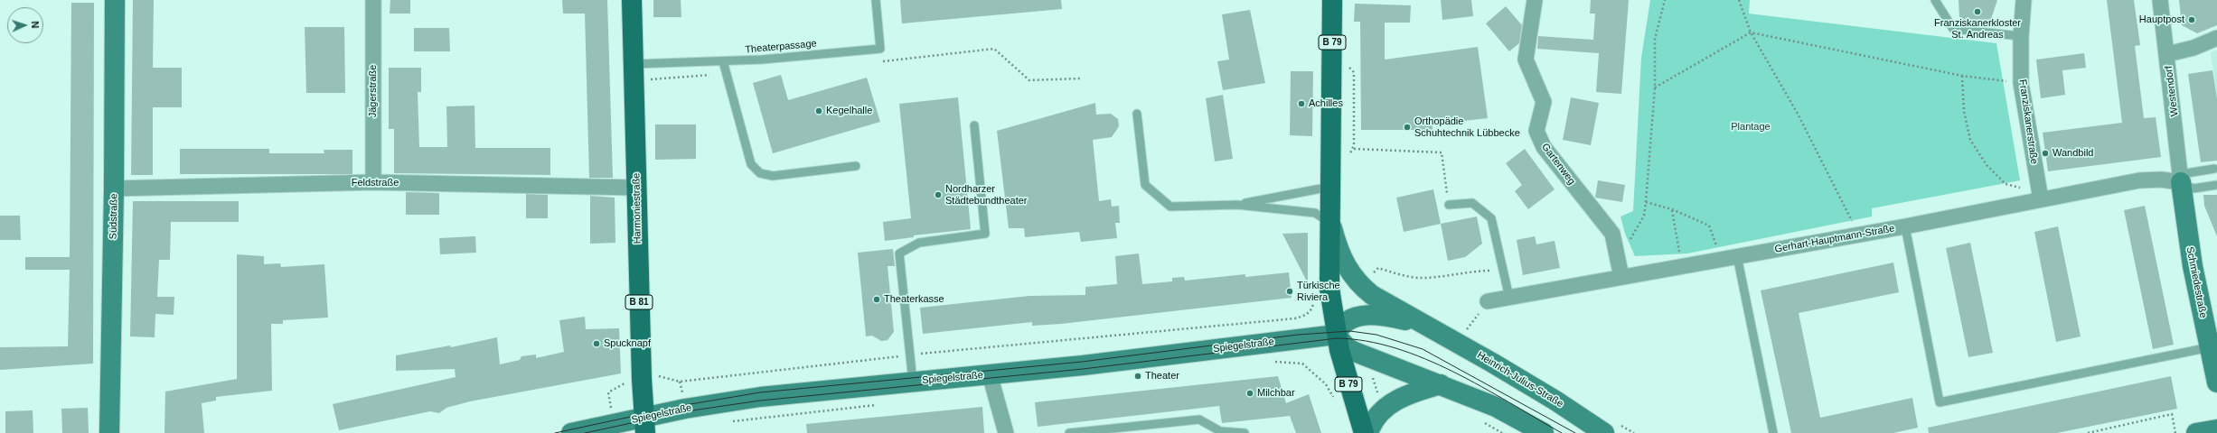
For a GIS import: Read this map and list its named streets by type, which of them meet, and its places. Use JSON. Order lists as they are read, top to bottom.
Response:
{
  "streets": {
    "main road": ["B 79", "Harmoniestraße", "B 81"],
    "street": [
      "Jägerstraße",
      "Westendorf",
      "Franziskanerstraße",
      "Gartenweg",
      "Feldstraße",
      "Südstraße",
      "Gerhart-Hauptmann-Straße",
      "Schmiedestraße",
      "Spiegelstraße",
      "Heinrich-Julius-Straße"
    ],
    "lane": ["Theaterpassage"]
  },
  "crossings": [
    ["B 79", "Spiegelstraße"],
    ["B 79", "Heinrich-Julius-Straße"],
    ["Theaterpassage", "Harmoniestraße"],
    ["Jägerstraße", "Feldstraße"],
    ["Westendorf", "Gerhart-Hauptmann-Straße"],
    ["Westendorf", "Schmiedestraße"],
    ["Franziskanerstraße", "Gerhart-Hauptmann-Straße"],
    ["Gartenweg", "Gerhart-Hauptmann-Straße"],
    ["Feldstraße", "Harmoniestraße"],
    ["Feldstraße", "Südstraße"],
    ["Harmoniestraße", "Spiegelstraße"],
    ["Gerhart-Hauptmann-Straße", "Schmiedestraße"],
    ["Spiegelstraße", "Heinrich-Julius-Straße"]
  ],
  "parks": ["Plantage"],
  "places": [
    "Franziskanerkloster St. Andreas",
    "Hauptpost",
    "Achilles",
    "Kegelhalle",
    "Orthopädie Schuhtechnik Lübbecke",
    "Wandbild",
    "Nordharzer Städtebundtheater",
    "Türkische Riviera",
    "Theaterkasse",
    "Spucknapf",
    "Theater",
    "Milchbar"
  ],
  "north": "right"
}
